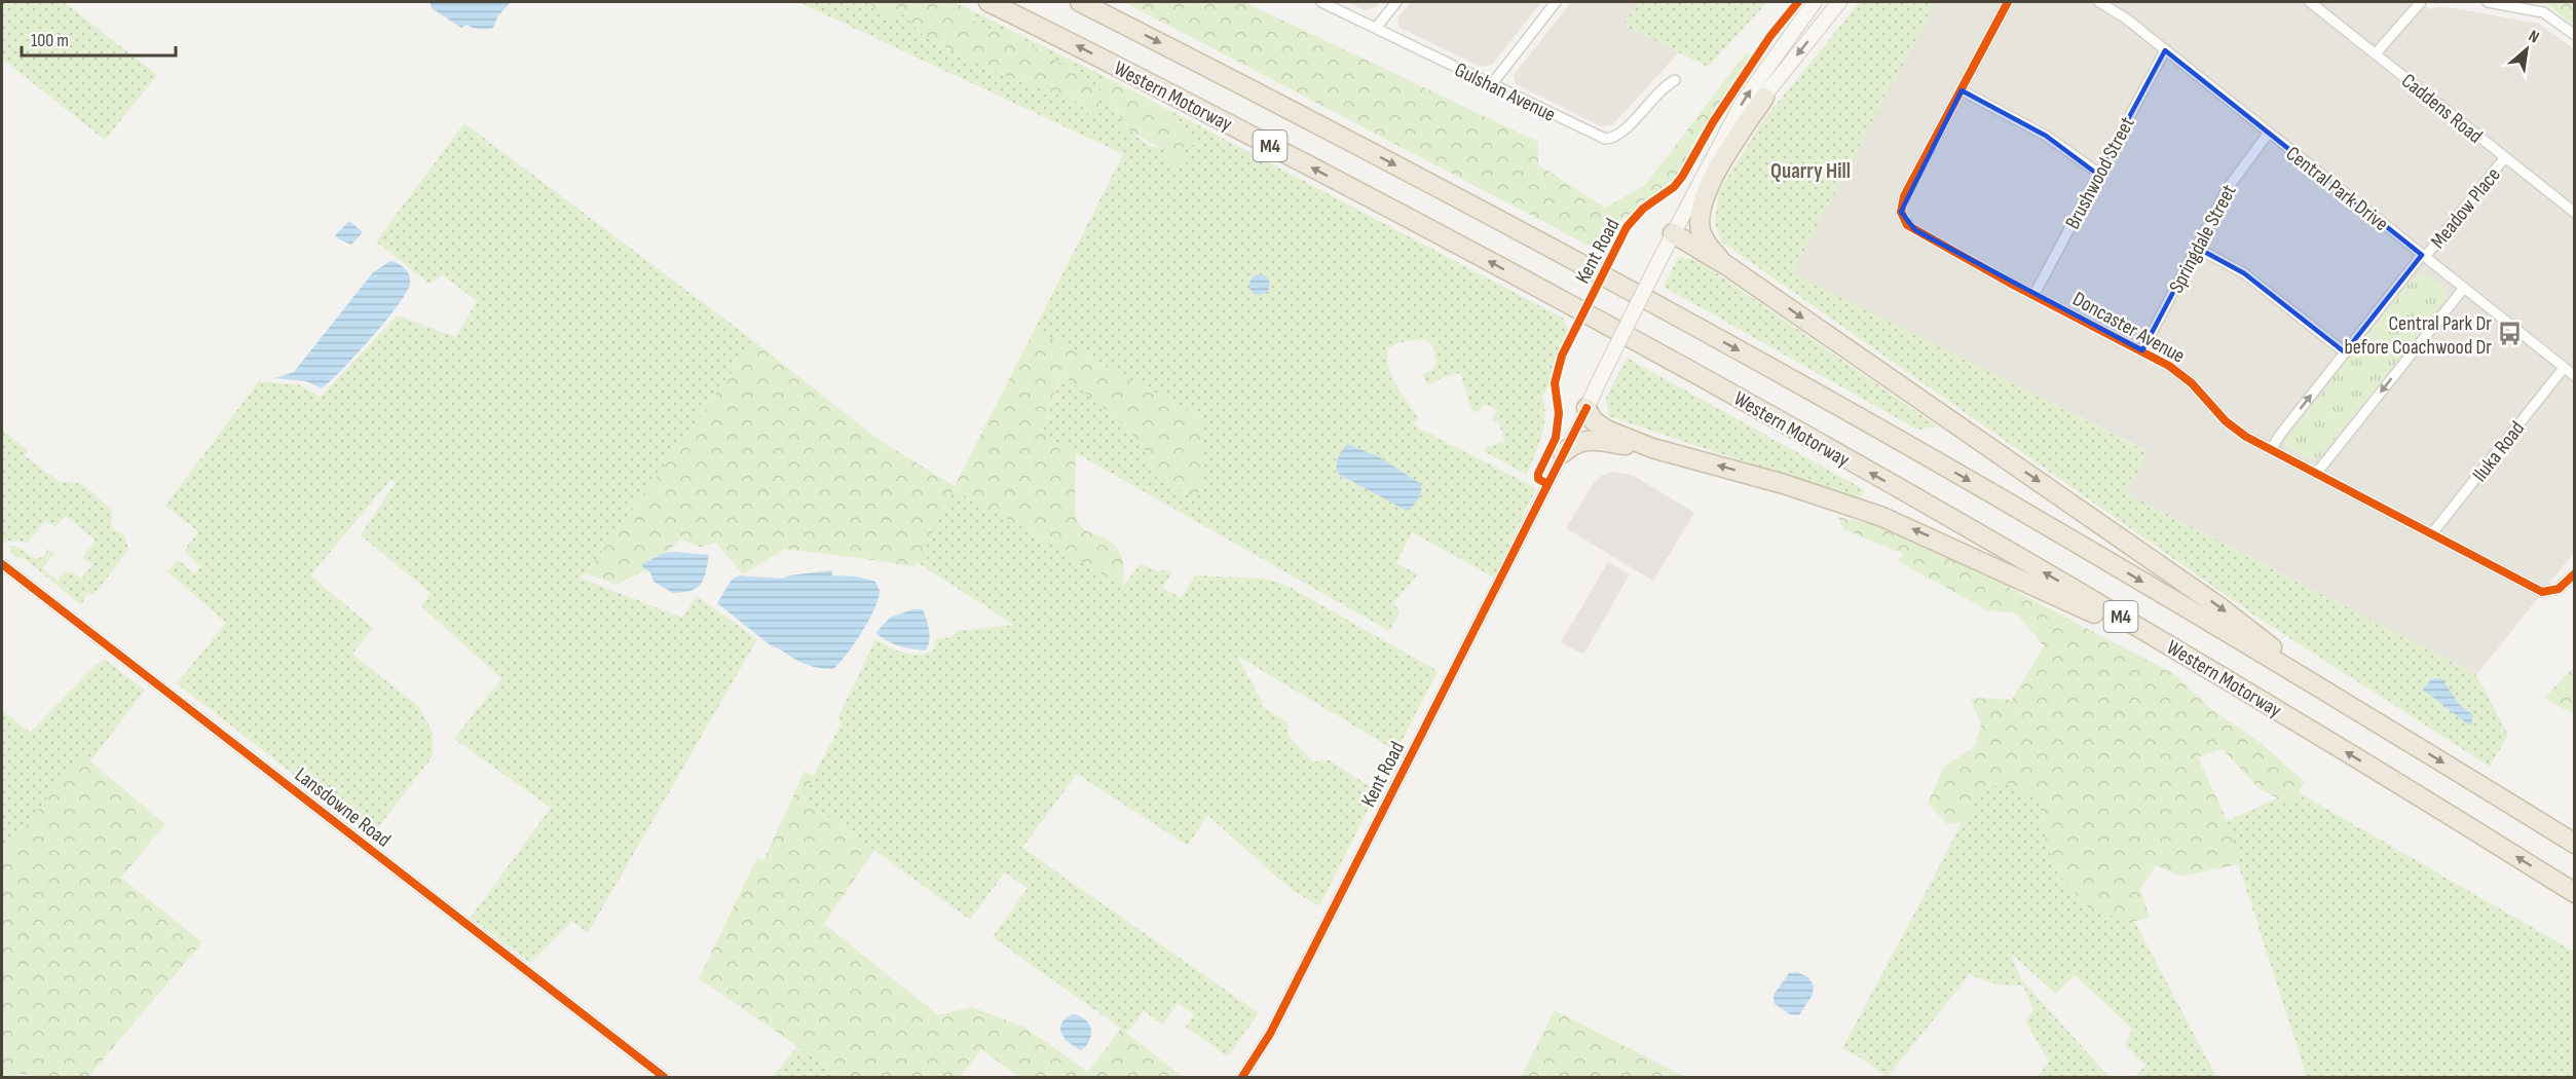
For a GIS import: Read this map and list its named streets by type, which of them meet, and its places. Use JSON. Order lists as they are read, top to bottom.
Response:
{
  "streets": {
    "highway": ["Western Motorway", "M4"],
    "main road": ["Kent Road"],
    "street": [
      "Gulshan Avenue",
      "Caddens Road",
      "Brushwood Street",
      "Central Park Drive",
      "Meadow Place",
      "Springdale Street",
      "Doncaster Avenue",
      "Iluka Road",
      "Lansdowne Road"
    ]
  },
  "crossings": [
    ["Caddens Road", "Meadow Place"],
    ["Brushwood Street", "Central Park Drive"],
    ["Brushwood Street", "Doncaster Avenue"],
    ["Central Park Drive", "Meadow Place"],
    ["Central Park Drive", "Springdale Street"],
    ["Central Park Drive", "Iluka Road"],
    ["Meadow Place", "Doncaster Avenue"],
    ["Springdale Street", "Doncaster Avenue"],
    ["Doncaster Avenue", "Iluka Road"]
  ],
  "districts": ["Quarry Hill"],
  "places": {
    "bus stop": ["Central Park Dr before Coachwood Dr"]
  },
  "scale_bar": "100 m",
  "north": "top right"
}
